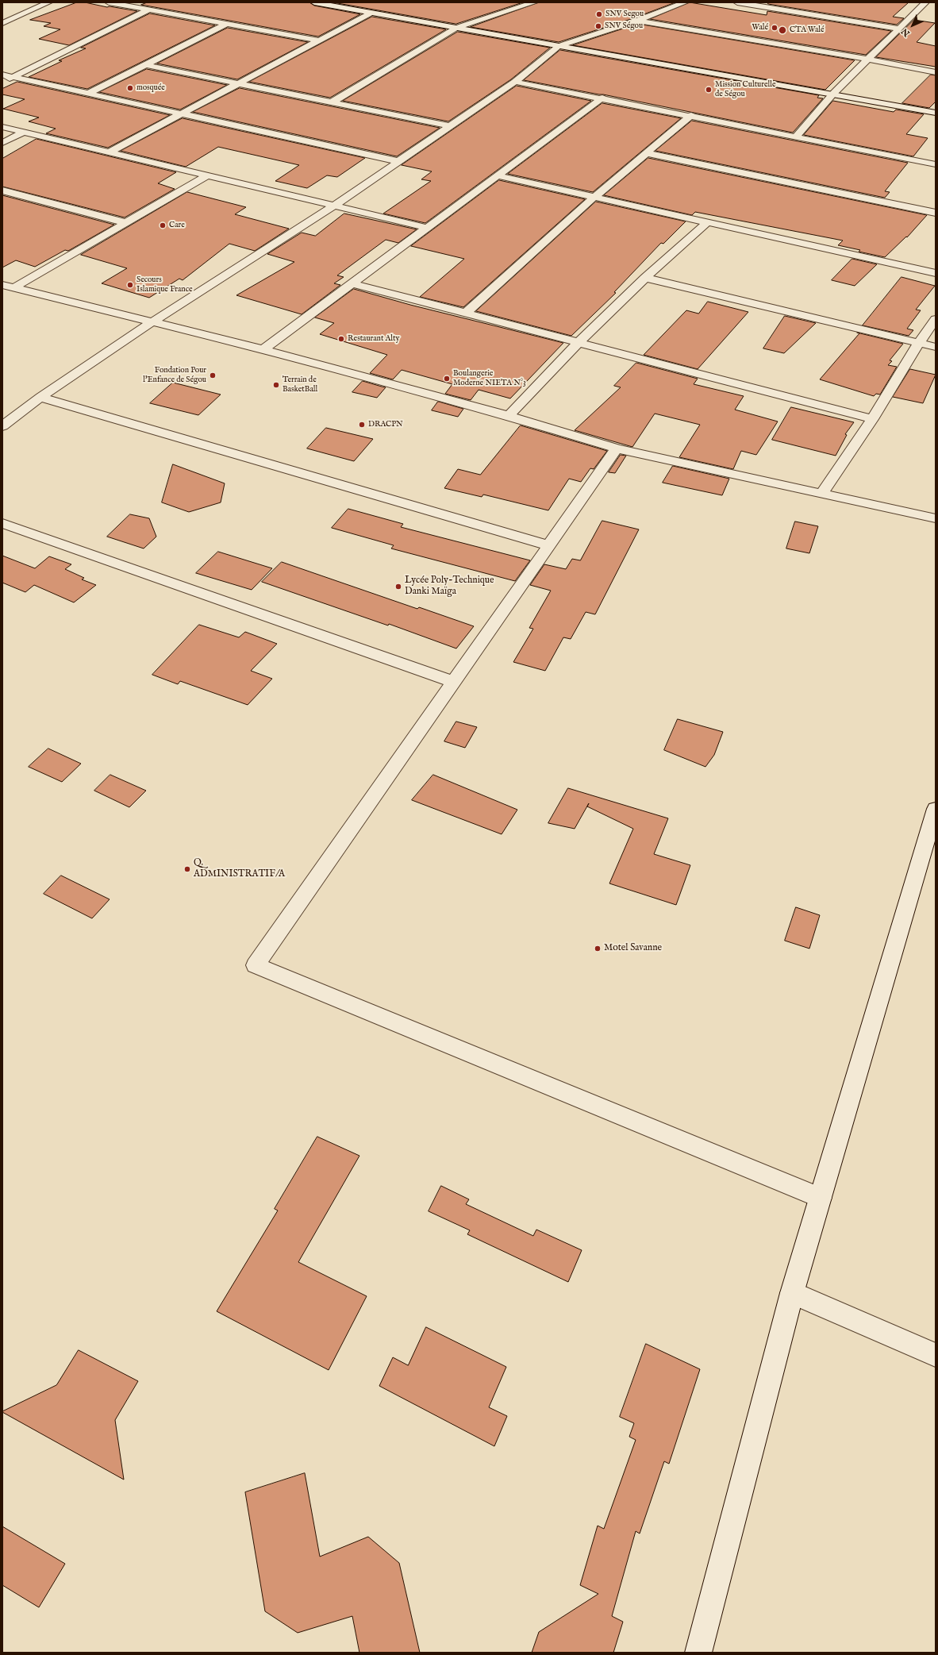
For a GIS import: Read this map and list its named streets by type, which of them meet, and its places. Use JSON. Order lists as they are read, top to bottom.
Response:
{
  "places": [
    "SNV Segou",
    "SNV Ségou",
    "Walé",
    "CTA Walé",
    "mosquée",
    "Mission Culturelle de Ségou",
    "Care",
    "Secours Islamique France",
    "Restaurant Alty",
    "Fondation Pour l'Enfance de Ségou",
    "Boulangerie Moderne NIETA N°3",
    "Terrain de BasketBall",
    "DRACPN",
    "Lycée Poly-Technique Danki Maïga",
    "Q. ADMINISTRATIF/A",
    "Motel Savanne"
  ],
  "north": "bottom left"
}
